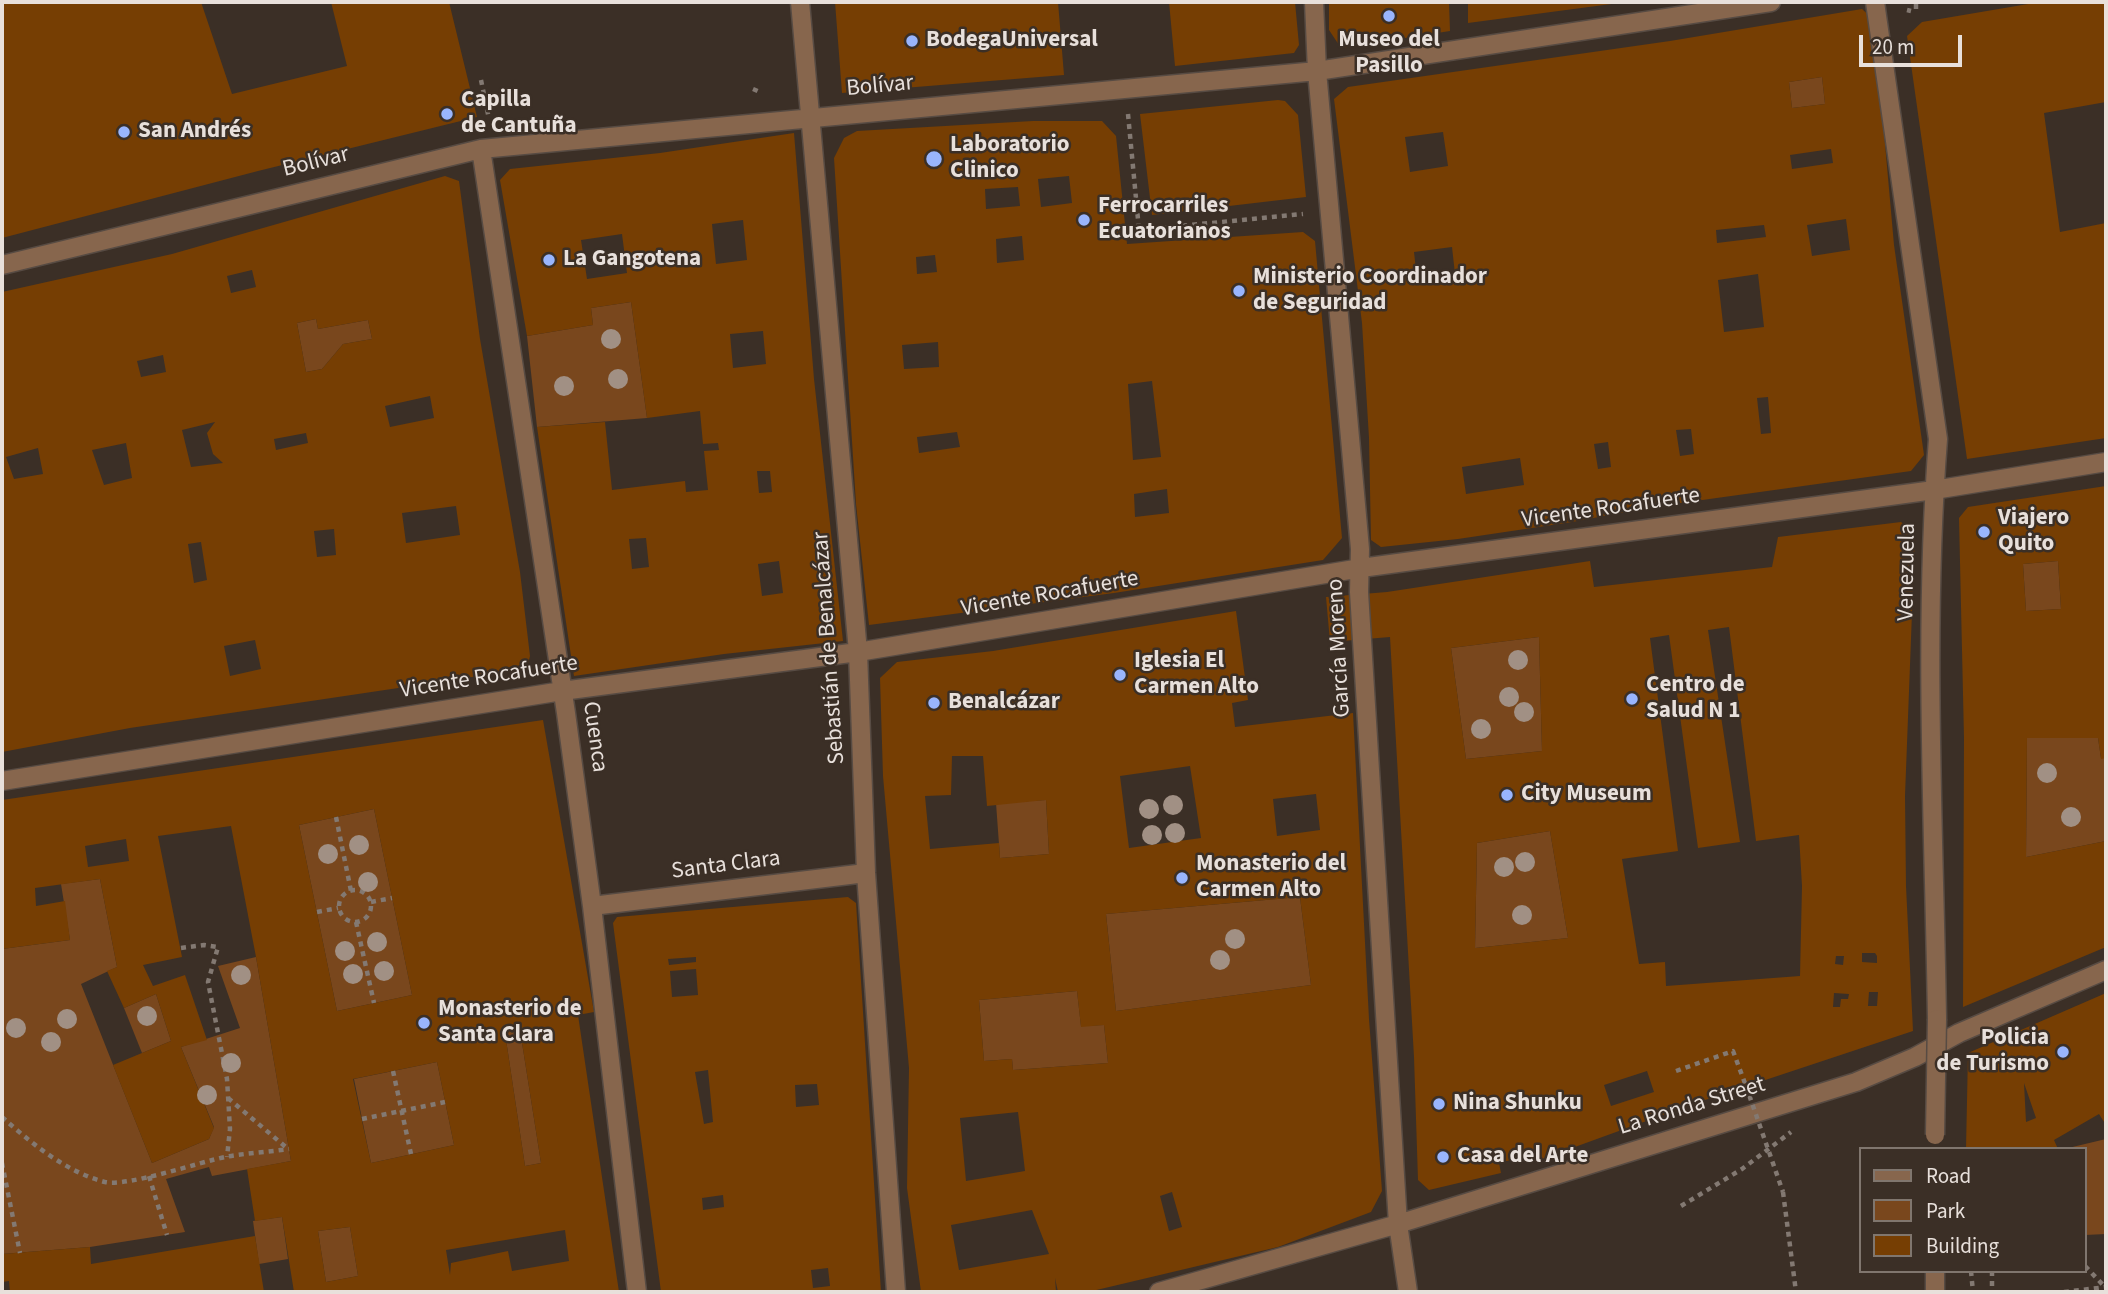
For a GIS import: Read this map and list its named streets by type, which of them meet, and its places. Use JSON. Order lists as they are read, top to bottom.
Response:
{
  "streets": {
    "street": [
      "Bolívar",
      "Vicente Rocafuerte",
      "Venezuela",
      "Sebastián de Benalcázar",
      "García Moreno",
      "Cuenca",
      "Santa Clara",
      "La Ronda Street"
    ]
  },
  "crossings": [
    ["Bolívar", "Sebastián de Benalcázar"],
    ["Bolívar", "García Moreno"],
    ["Bolívar", "Cuenca"],
    ["Vicente Rocafuerte", "Venezuela"],
    ["Vicente Rocafuerte", "Sebastián de Benalcázar"],
    ["Vicente Rocafuerte", "García Moreno"],
    ["Vicente Rocafuerte", "Cuenca"],
    ["Sebastián de Benalcázar", "Santa Clara"],
    ["García Moreno", "La Ronda Street"],
    ["Cuenca", "Santa Clara"]
  ],
  "places": [
    "Museo del Pasillo",
    "BodegaUniversal",
    "Capilla de Cantuña",
    "San Andrés",
    "Laboratorio Clinico",
    "Ferrocarriles Ecuatorianos",
    "La Gangotena",
    "Ministerio Coordinador de Seguridad",
    "Viajero Quito",
    "Iglesia El Carmen Alto",
    "Centro de Salud N 1",
    "Benalcázar",
    "City Museum",
    "Monasterio del Carmen Alto",
    "Monasterio de Santa Clara",
    "Policia de Turismo",
    "Nina Shunku",
    "Casa del Arte"
  ],
  "legend": ["Road", "Park", "Building"],
  "scale_bar": "20 m"
}
